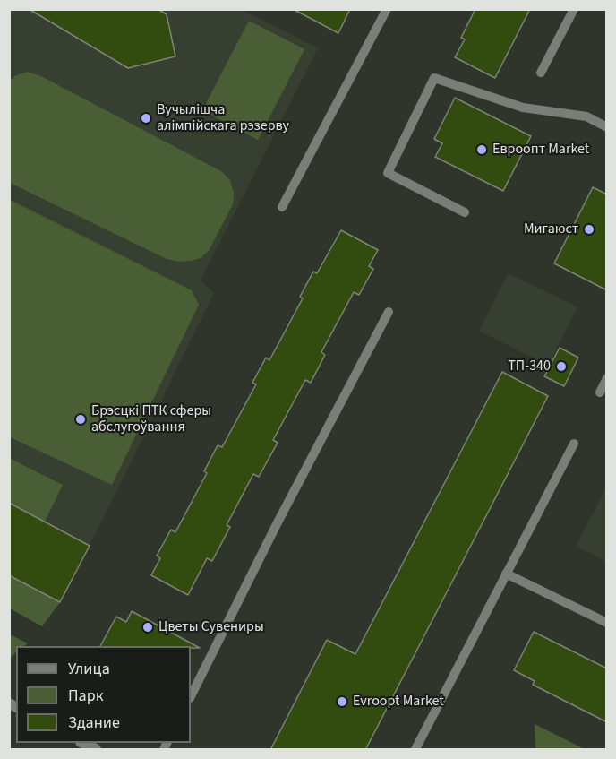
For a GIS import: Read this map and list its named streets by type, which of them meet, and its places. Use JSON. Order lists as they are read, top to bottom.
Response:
{
  "places": [
    "Вучылішча алімпійскага рэзерву",
    "Евроопт Market",
    "Мигаюст",
    "ТП-340",
    "Брэсцкі ПТК сферы абслугоўвання",
    "Цветы Сувениры",
    "Evroopt Market"
  ],
  "legend": ["Улица", "Парк", "Здание"]
}
